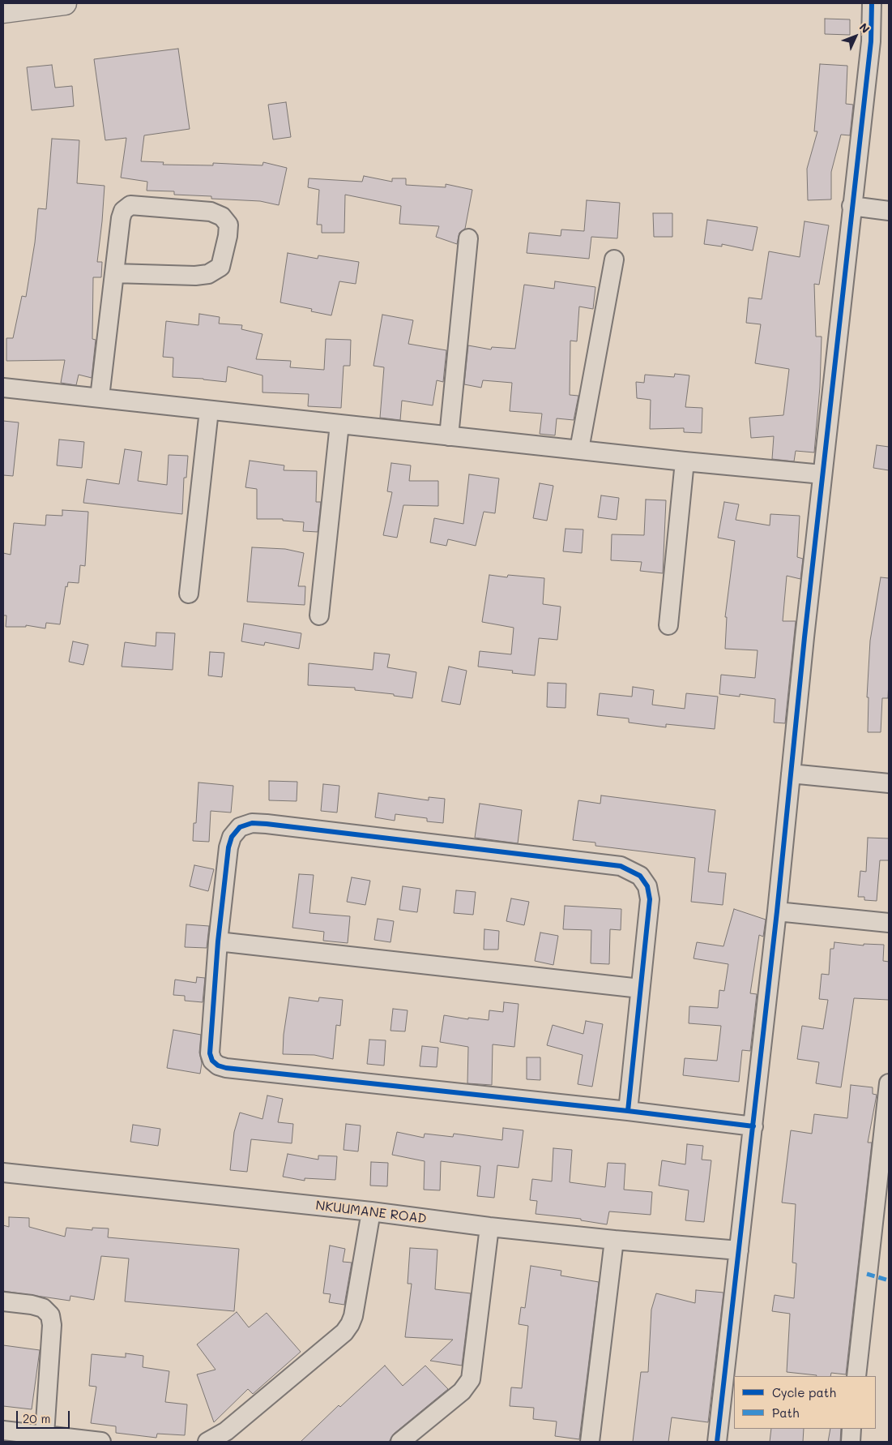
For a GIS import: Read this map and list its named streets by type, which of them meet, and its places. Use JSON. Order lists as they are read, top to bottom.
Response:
{
  "streets": {
    "street": ["NKUUMANE ROAD"]
  },
  "legend": ["Cycle path", "Path"],
  "scale_bar": "20 m",
  "north": "top right"
}
